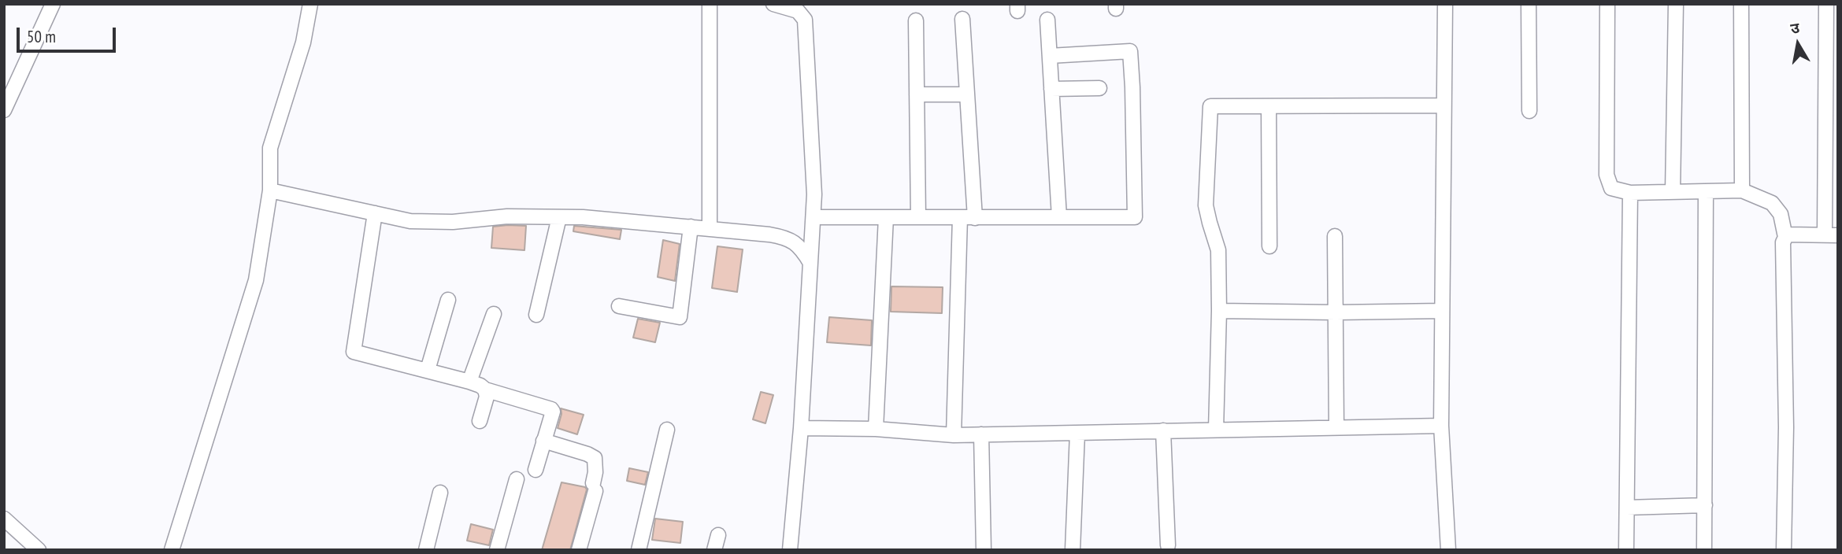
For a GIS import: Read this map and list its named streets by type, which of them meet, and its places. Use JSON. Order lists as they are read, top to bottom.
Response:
{
  "scale_bar": "50 m",
  "north": "top"
}
